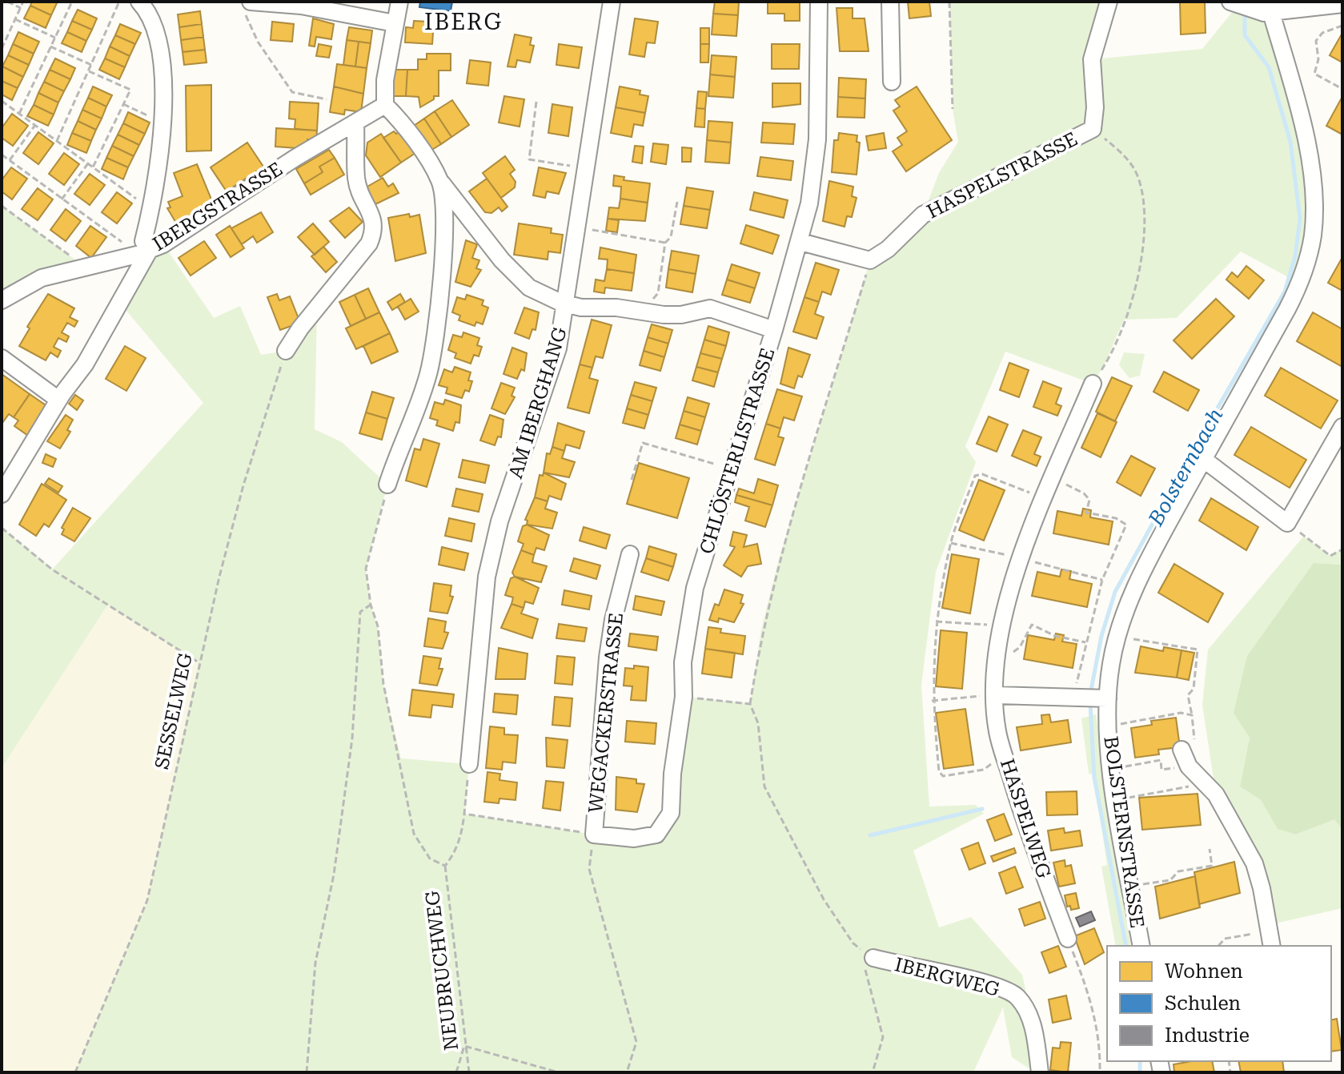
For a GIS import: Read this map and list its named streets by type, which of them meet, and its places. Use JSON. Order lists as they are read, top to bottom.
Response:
{
  "streets": {
    "street": [
      "HASPELSTRASSE",
      "IBERGSTRASSE",
      "AM IBERGHANG",
      "CHLÖSTERLISTRASSE",
      "WEGACKERSTRASSE",
      "HASPELWEG",
      "BOLSTERNSTRASSE",
      "IBERGWEG"
    ],
    "path": ["SESSELWEG", "NEUBRUCHWEG"]
  },
  "crossings": [
    ["CHLÖSTERLISTRASSE", "WEGACKERSTRASSE"]
  ],
  "districts": ["IBERG"],
  "water": ["Bolsternbach"],
  "legend": ["Wohnen", "Schulen", "Industrie"]
}
